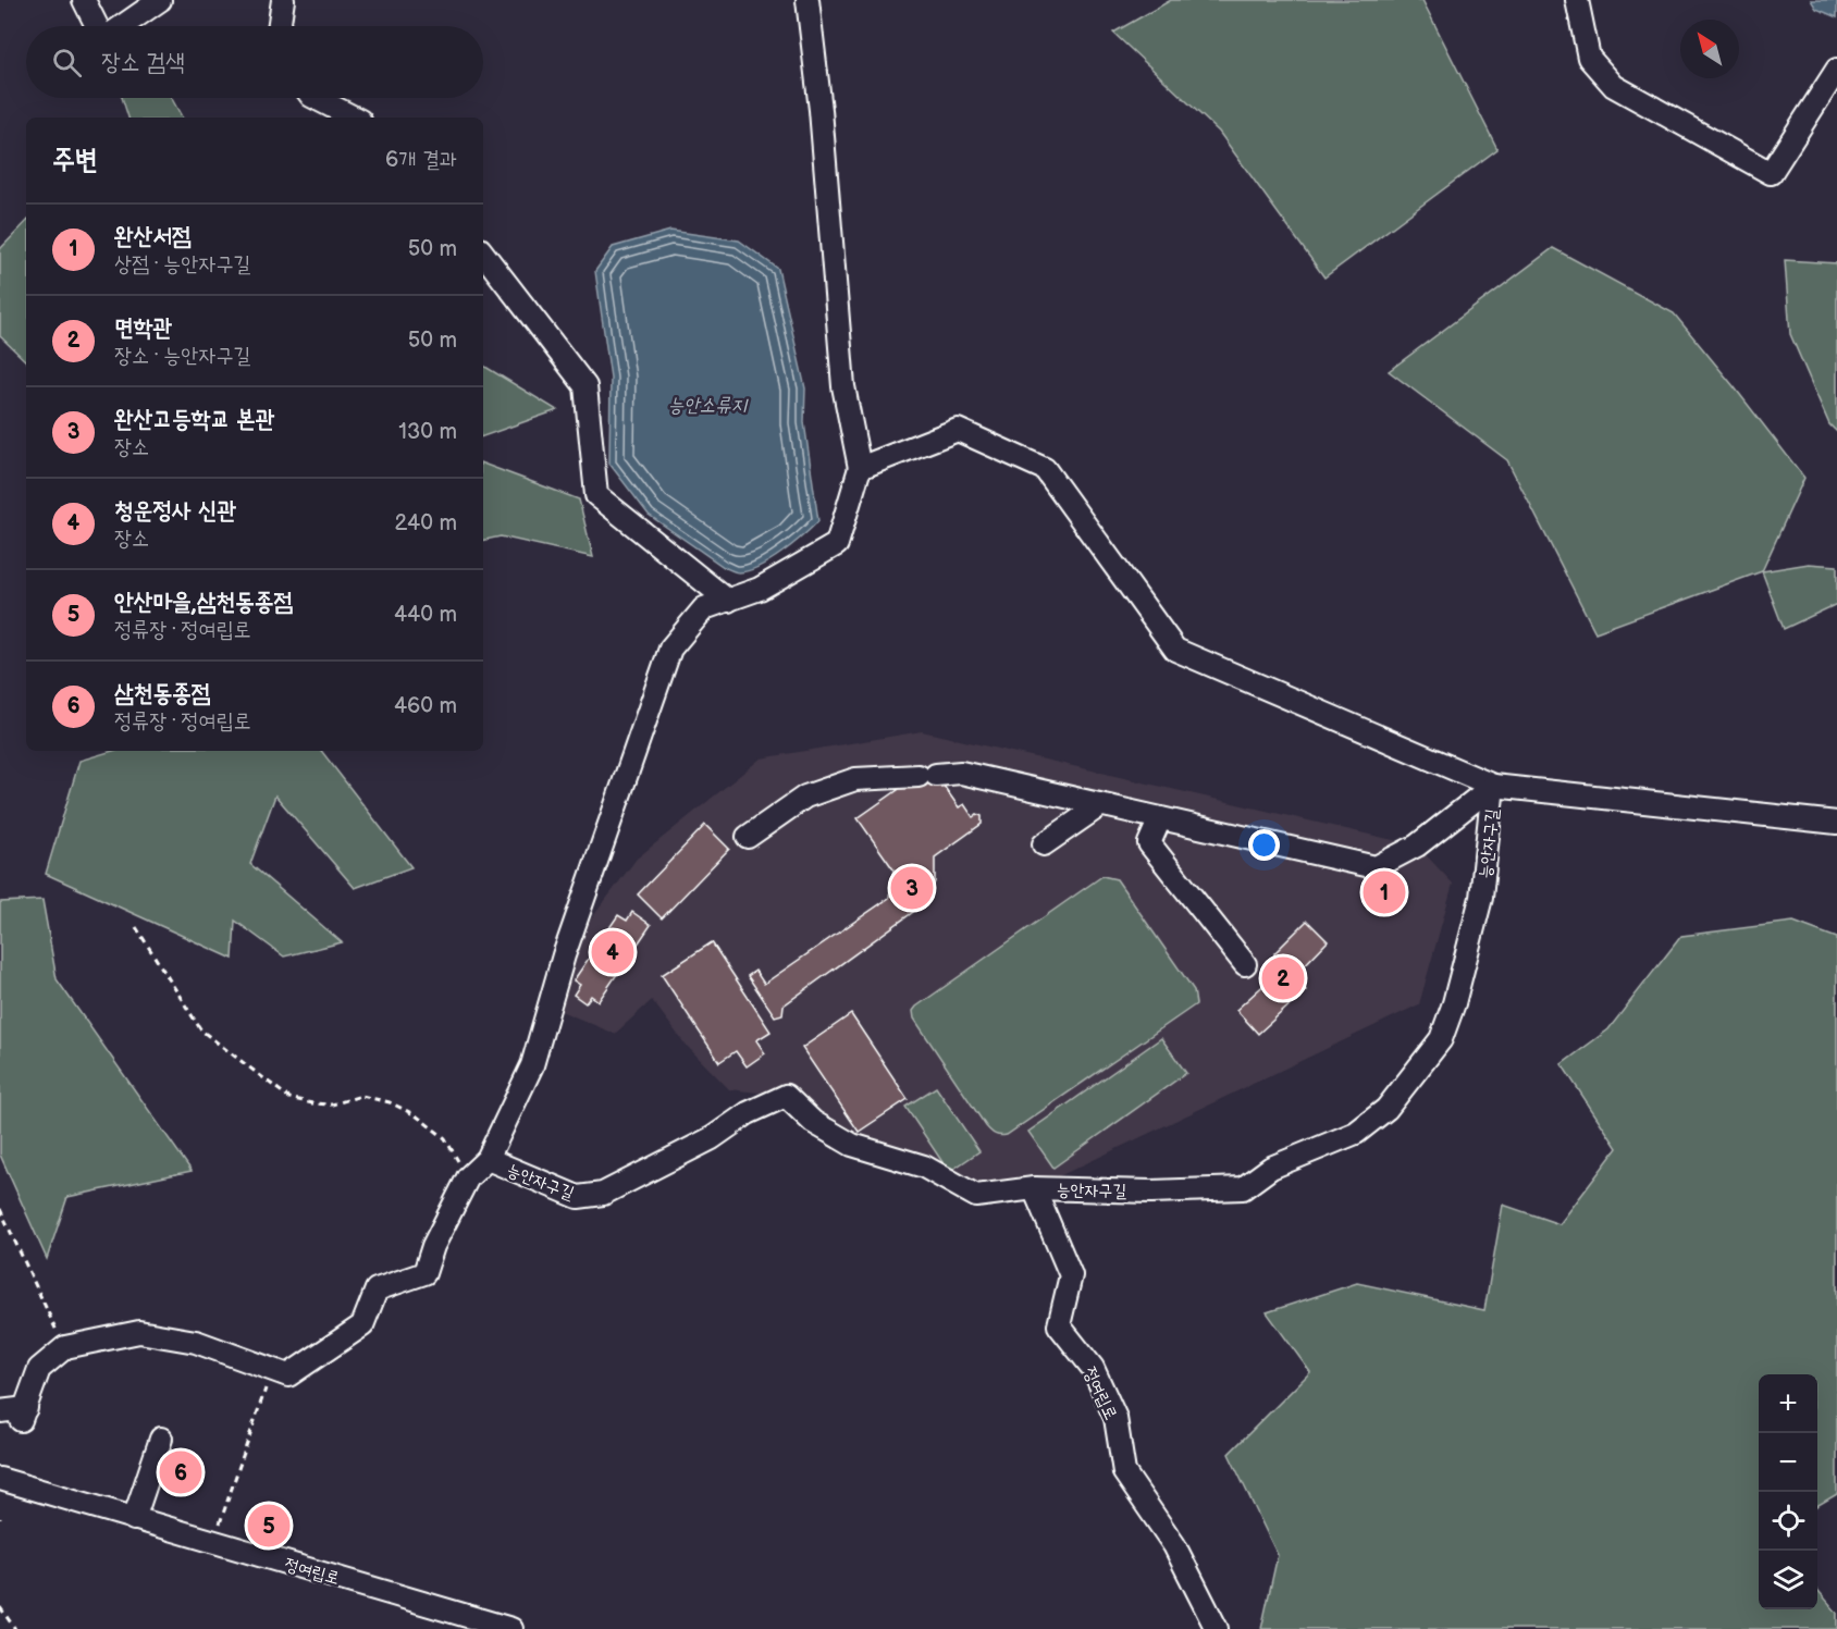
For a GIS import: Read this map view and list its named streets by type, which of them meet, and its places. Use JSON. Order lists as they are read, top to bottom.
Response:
{
  "streets": {
    "street": ["능안자구길", "정여립로"]
  },
  "crossings": [
    ["능안자구길", "정여립로"]
  ],
  "water": ["능안소류지"],
  "north": "top left",
  "page": {
    "search": "장소 검색",
    "heading": ["주변", "6개 결과"],
    "list": [
      {
        "mark": "1",
        "name": "완산서점",
        "note": "상점 · 능안자구길",
        "value": "50 m"
      },
      {
        "mark": "2",
        "name": "면학관",
        "note": "장소 · 능안자구길",
        "value": "50 m"
      },
      {
        "mark": "3",
        "name": "완산고등학교 본관",
        "note": "장소",
        "value": "130 m"
      },
      {
        "mark": "4",
        "name": "청운정사 신관",
        "note": "장소",
        "value": "240 m"
      },
      {
        "mark": "5",
        "name": "안산마을,삼천동종점",
        "note": "정류장 · 정여립로",
        "value": "440 m"
      },
      {
        "mark": "6",
        "name": "삼천동종점",
        "note": "정류장 · 정여립로",
        "value": "460 m"
      }
    ],
    "pins": [
      "3",
      "1",
      "4",
      "2",
      "6",
      "5"
    ],
    "map_buttons": ["+", "−"]
  }
}
